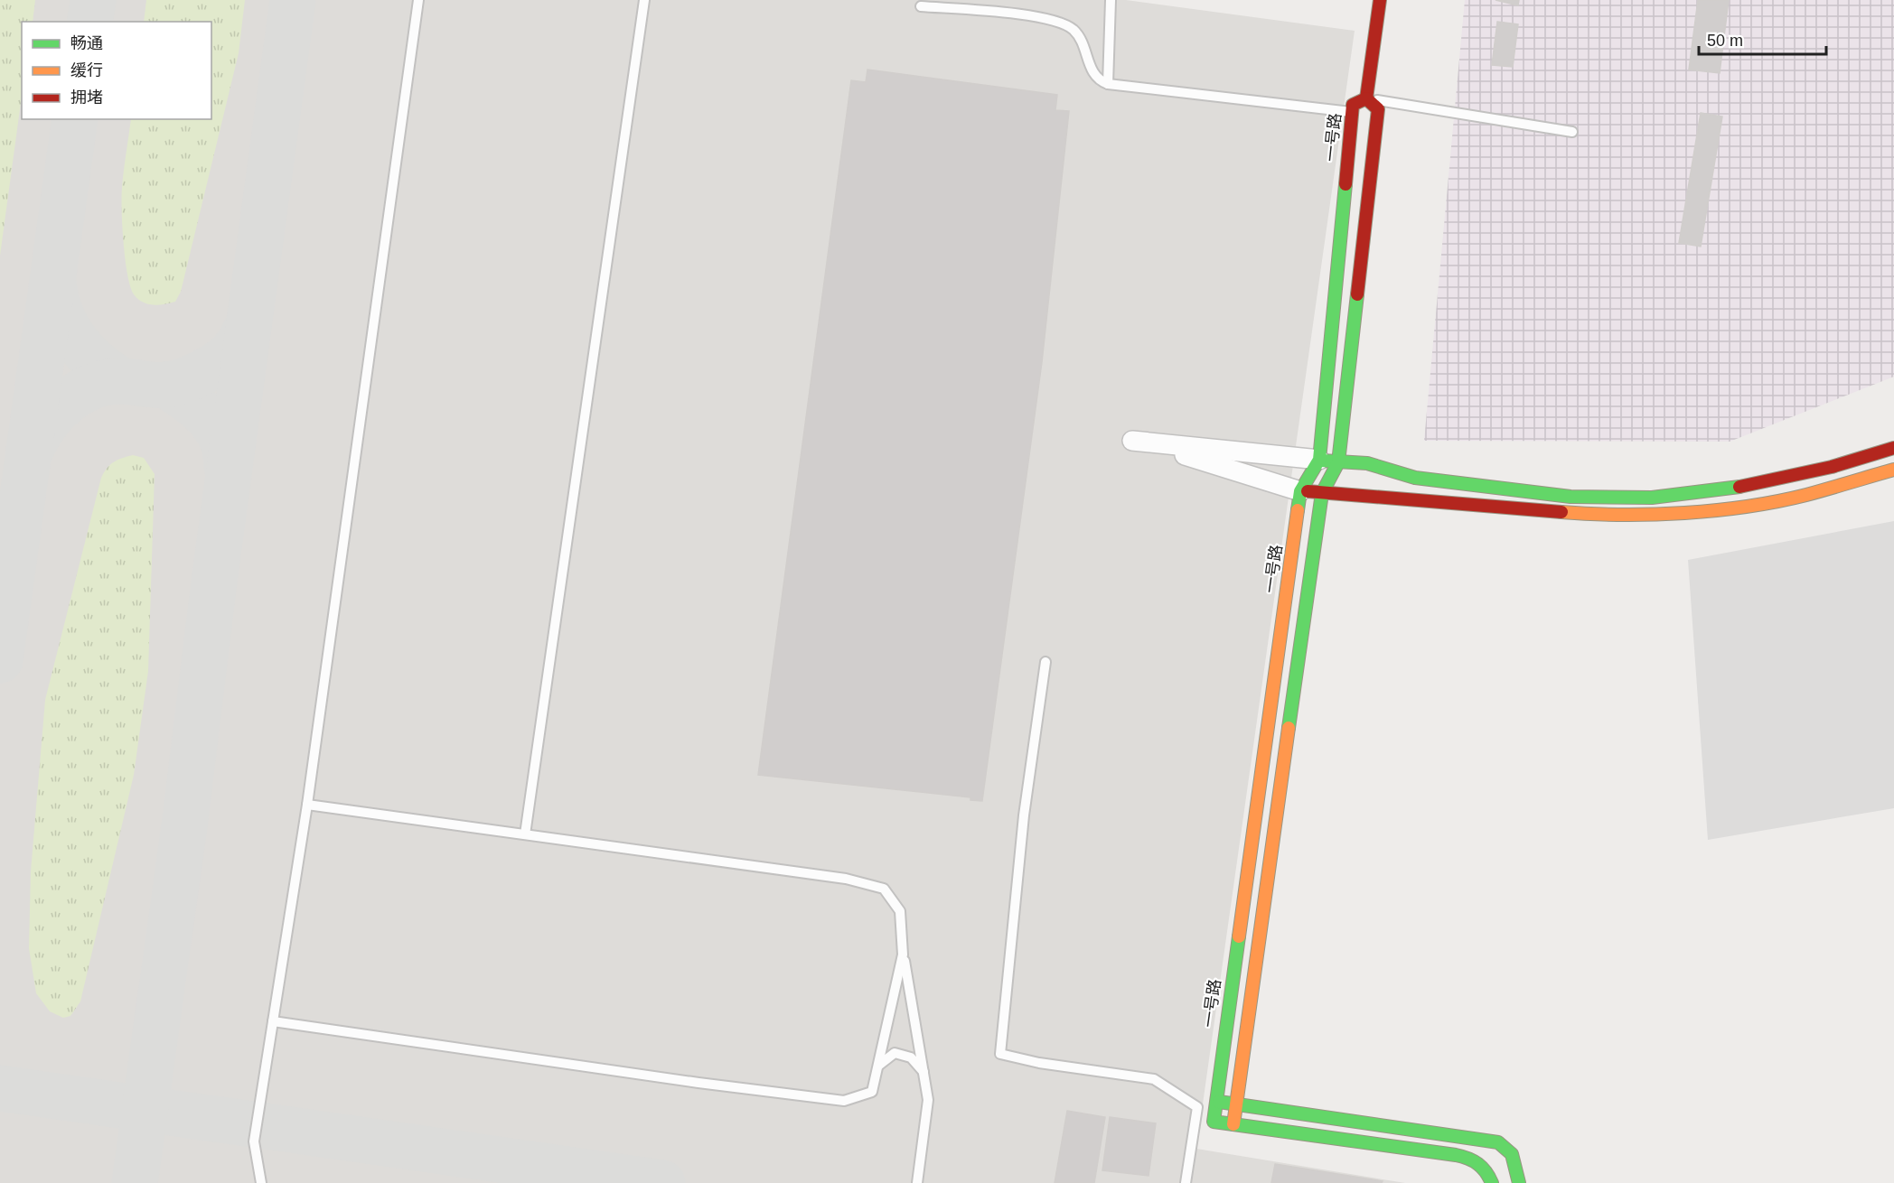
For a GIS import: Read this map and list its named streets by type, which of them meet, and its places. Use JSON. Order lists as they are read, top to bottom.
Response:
{
  "streets": {
    "main road": ["一号路"]
  },
  "legend": ["畅通", "缓行", "拥堵"],
  "scale_bar": "50 m"
}
